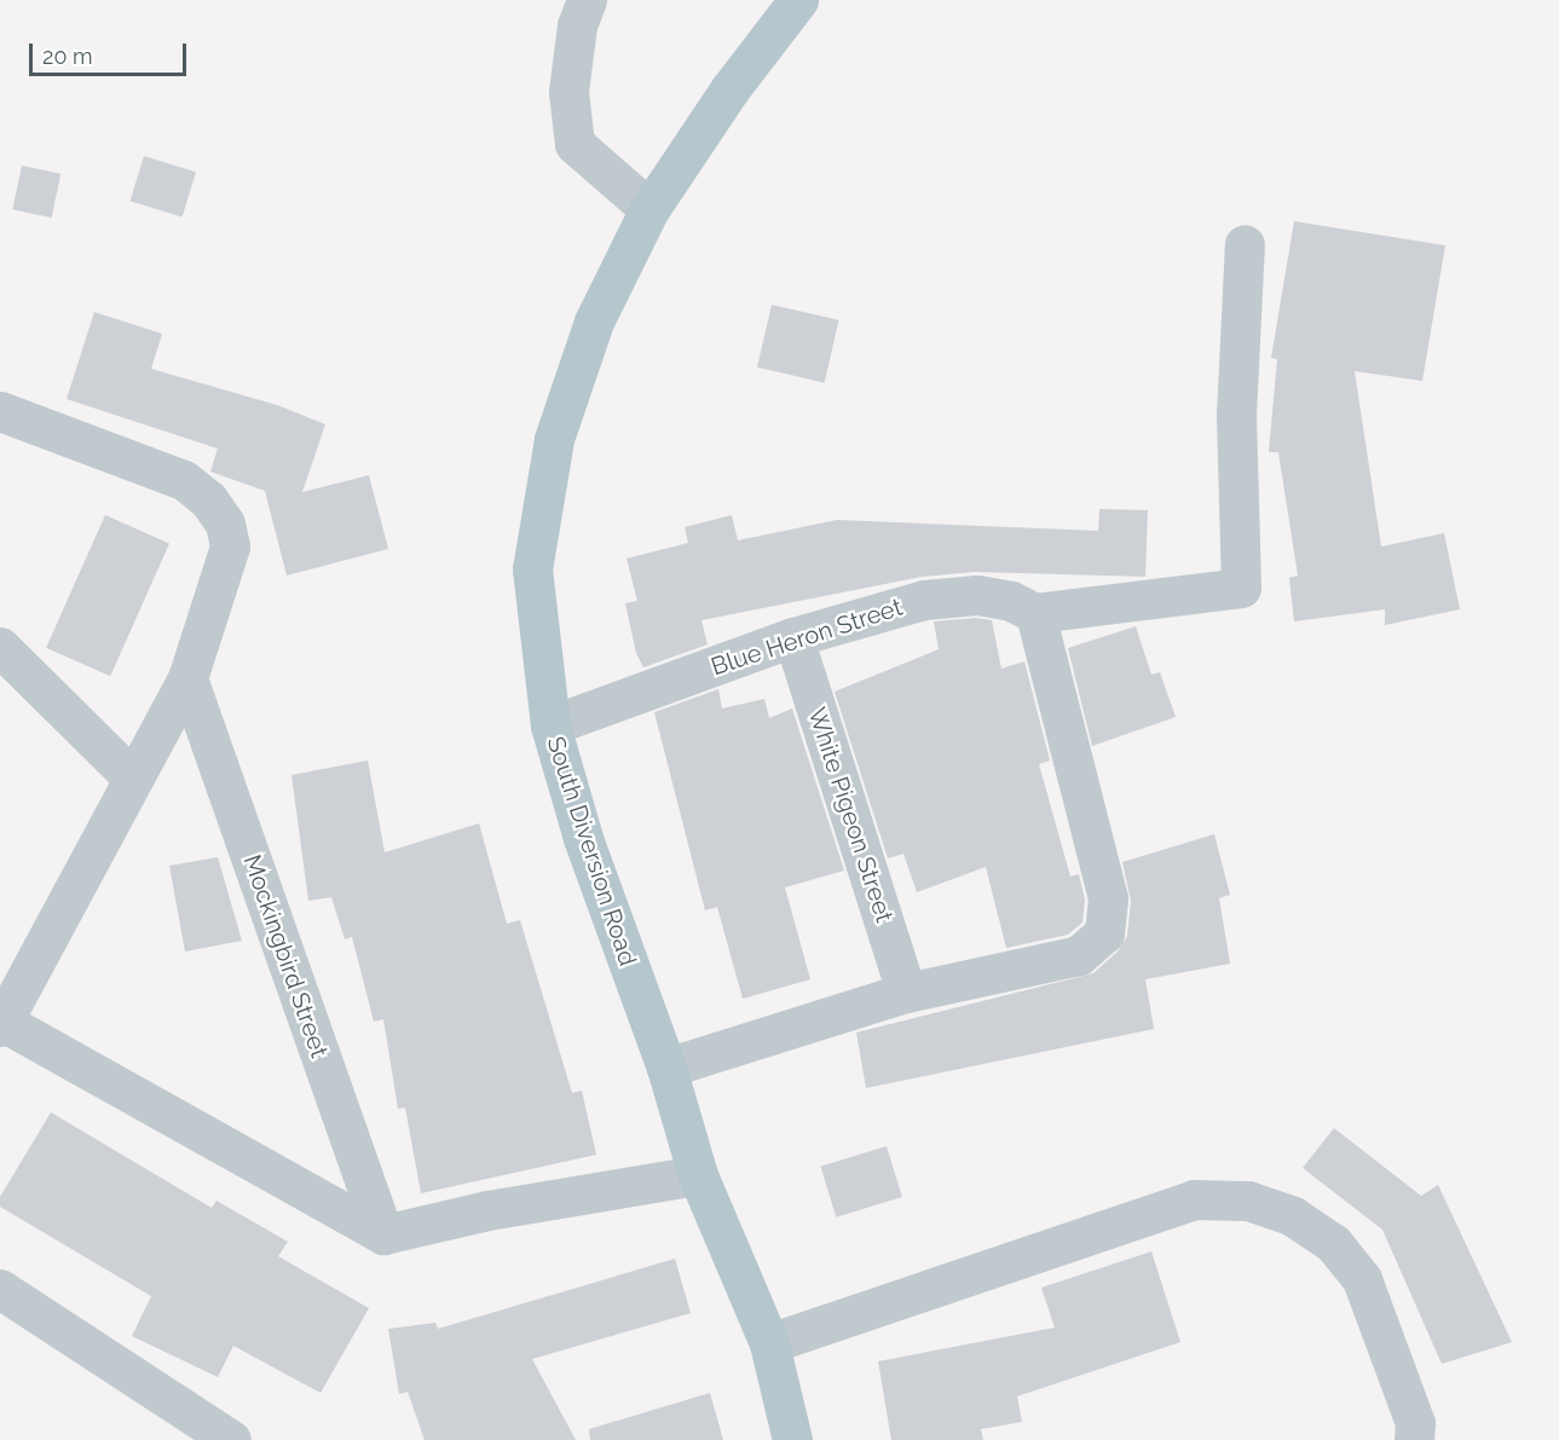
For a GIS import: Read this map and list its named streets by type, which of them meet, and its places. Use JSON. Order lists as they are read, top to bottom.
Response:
{
  "streets": {
    "main road": ["South Diversion Road"],
    "street": ["Blue Heron Street", "White Pigeon Street", "Mockingbird Street"]
  },
  "crossings": [
    ["Blue Heron Street", "White Pigeon Street"],
    ["Blue Heron Street", "South Diversion Road"]
  ],
  "scale_bar": "20 m"
}
